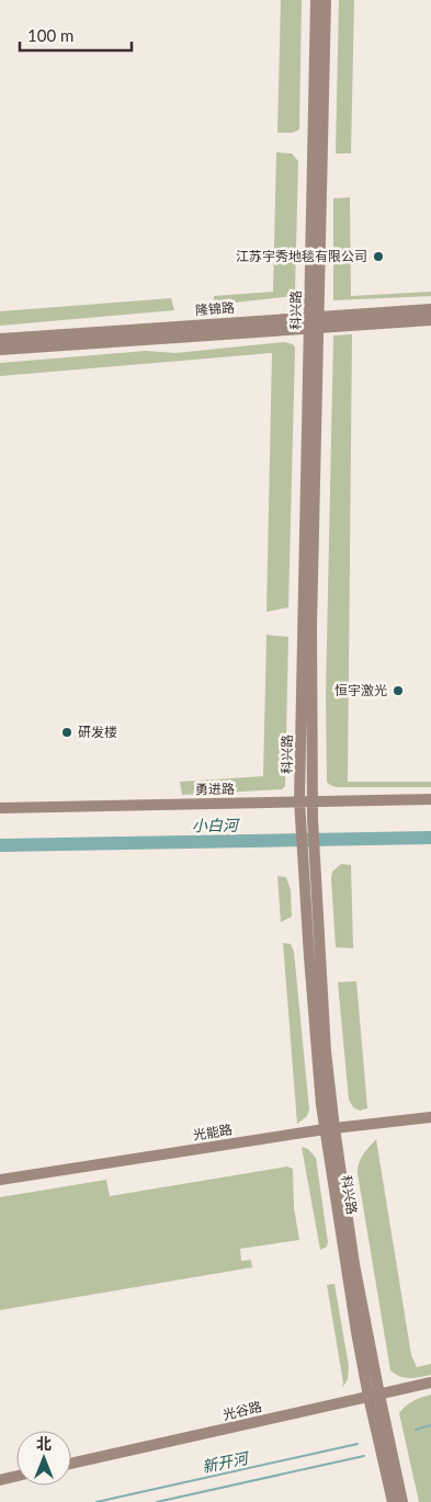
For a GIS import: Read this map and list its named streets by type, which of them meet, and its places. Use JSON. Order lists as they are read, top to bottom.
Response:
{
  "streets": {
    "main road": [
      "隆锦路",
      "科兴路",
      "勇进路",
      "光能路",
      "光谷路"
    ]
  },
  "crossings": [
    ["隆锦路", "科兴路"],
    ["科兴路", "勇进路"],
    ["科兴路", "光能路"],
    ["科兴路", "光谷路"]
  ],
  "water": ["小白河", "新开河"],
  "places": ["江苏宇秀地毯有限公司", "恒宇激光", "研发楼"],
  "scale_bar": "100 m",
  "north": "top"
}
